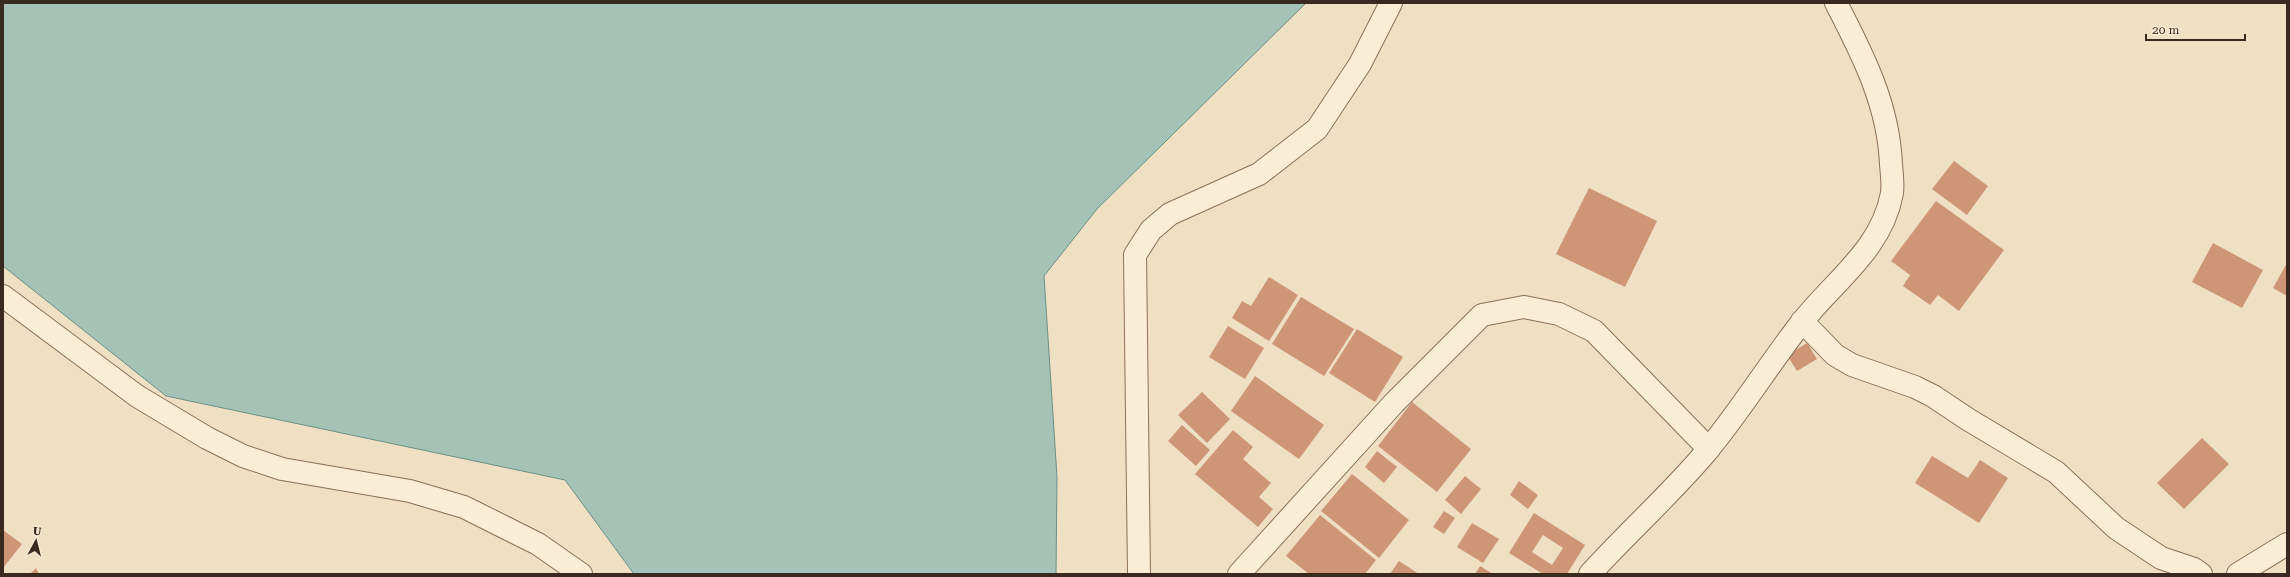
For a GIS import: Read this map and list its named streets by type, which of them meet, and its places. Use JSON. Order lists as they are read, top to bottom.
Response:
{
  "scale_bar": "20 m",
  "north": "top"
}
